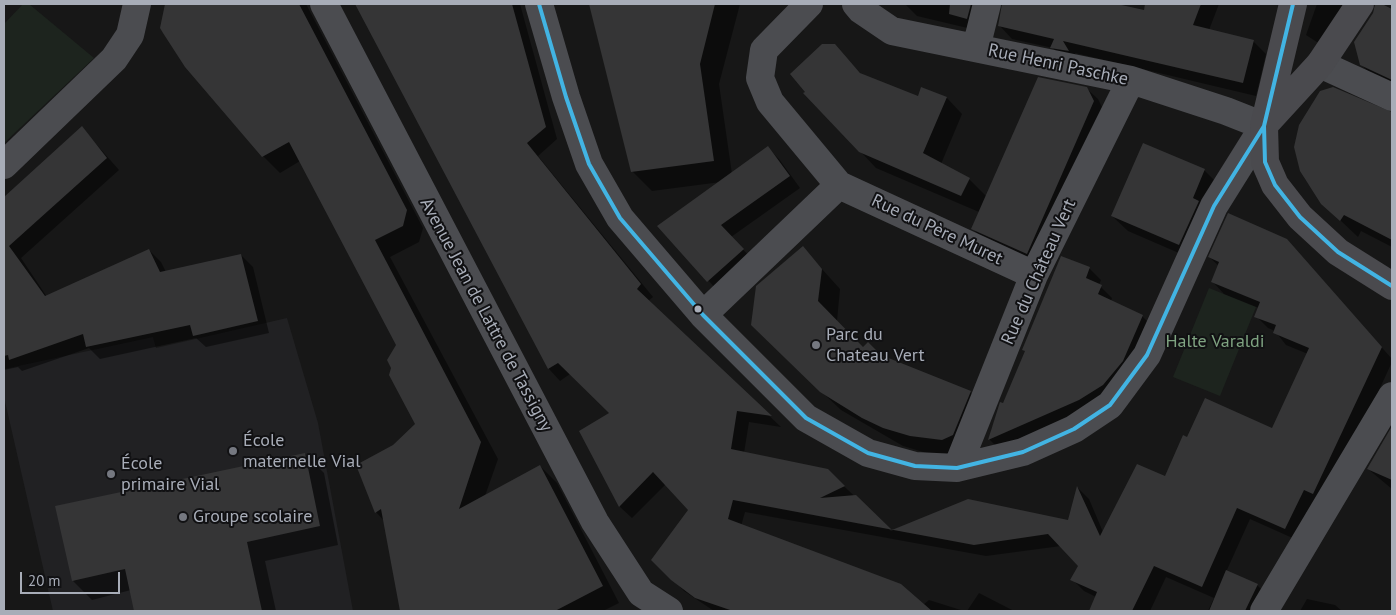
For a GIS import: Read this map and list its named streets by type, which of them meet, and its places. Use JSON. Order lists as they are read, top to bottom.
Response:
{
  "streets": {
    "street": [
      "Rue Henri Paschke",
      "Rue du Père Muret",
      "Rue du Château Vert",
      "Avenue Jean de Lattre de Tassigny"
    ]
  },
  "crossings": [
    ["Rue Henri Paschke", "Rue du Château Vert"],
    ["Rue du Père Muret", "Rue du Château Vert"]
  ],
  "parks": ["Halte Varaldi"],
  "places": [
    "Parc du Chateau Vert",
    "École maternelle Vial",
    "École primaire Vial",
    "Groupe scolaire"
  ],
  "scale_bar": "20 m"
}
